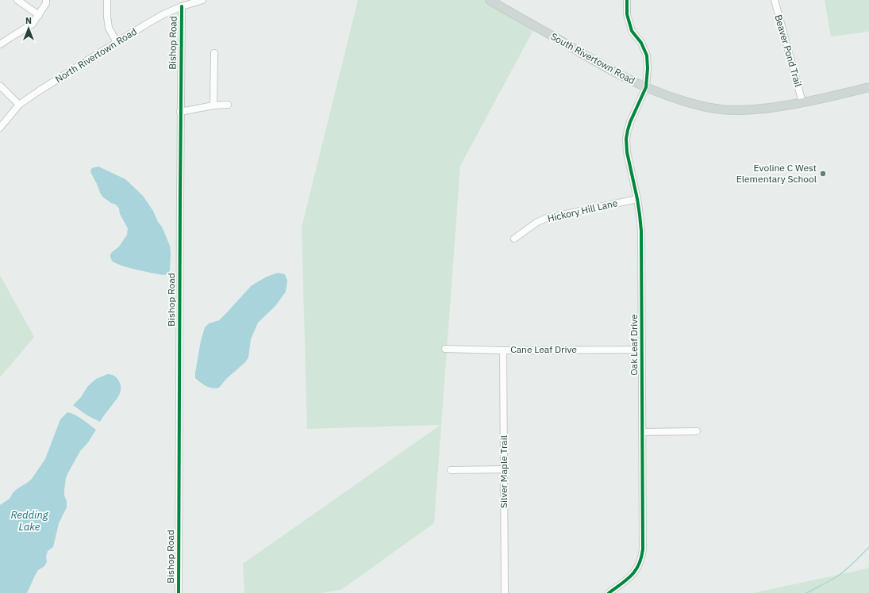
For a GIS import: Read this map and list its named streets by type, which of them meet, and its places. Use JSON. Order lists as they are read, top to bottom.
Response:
{
  "streets": {
    "main road": ["South Rivertown Road"],
    "street": [
      "Bishop Road",
      "Beaver Pond Trail",
      "North Rivertown Road",
      "Hickory Hill Lane",
      "Oak Leaf Drive",
      "Cane Leaf Drive",
      "Silver Maple Trail"
    ]
  },
  "crossings": [
    ["Bishop Road", "North Rivertown Road"],
    ["Beaver Pond Trail", "South Rivertown Road"],
    ["South Rivertown Road", "Oak Leaf Drive"],
    ["Hickory Hill Lane", "Oak Leaf Drive"],
    ["Oak Leaf Drive", "Cane Leaf Drive"],
    ["Cane Leaf Drive", "Silver Maple Trail"]
  ],
  "water": ["Redding Lake"],
  "places": ["Evoline C West Elementary School"],
  "north": "top"
}
